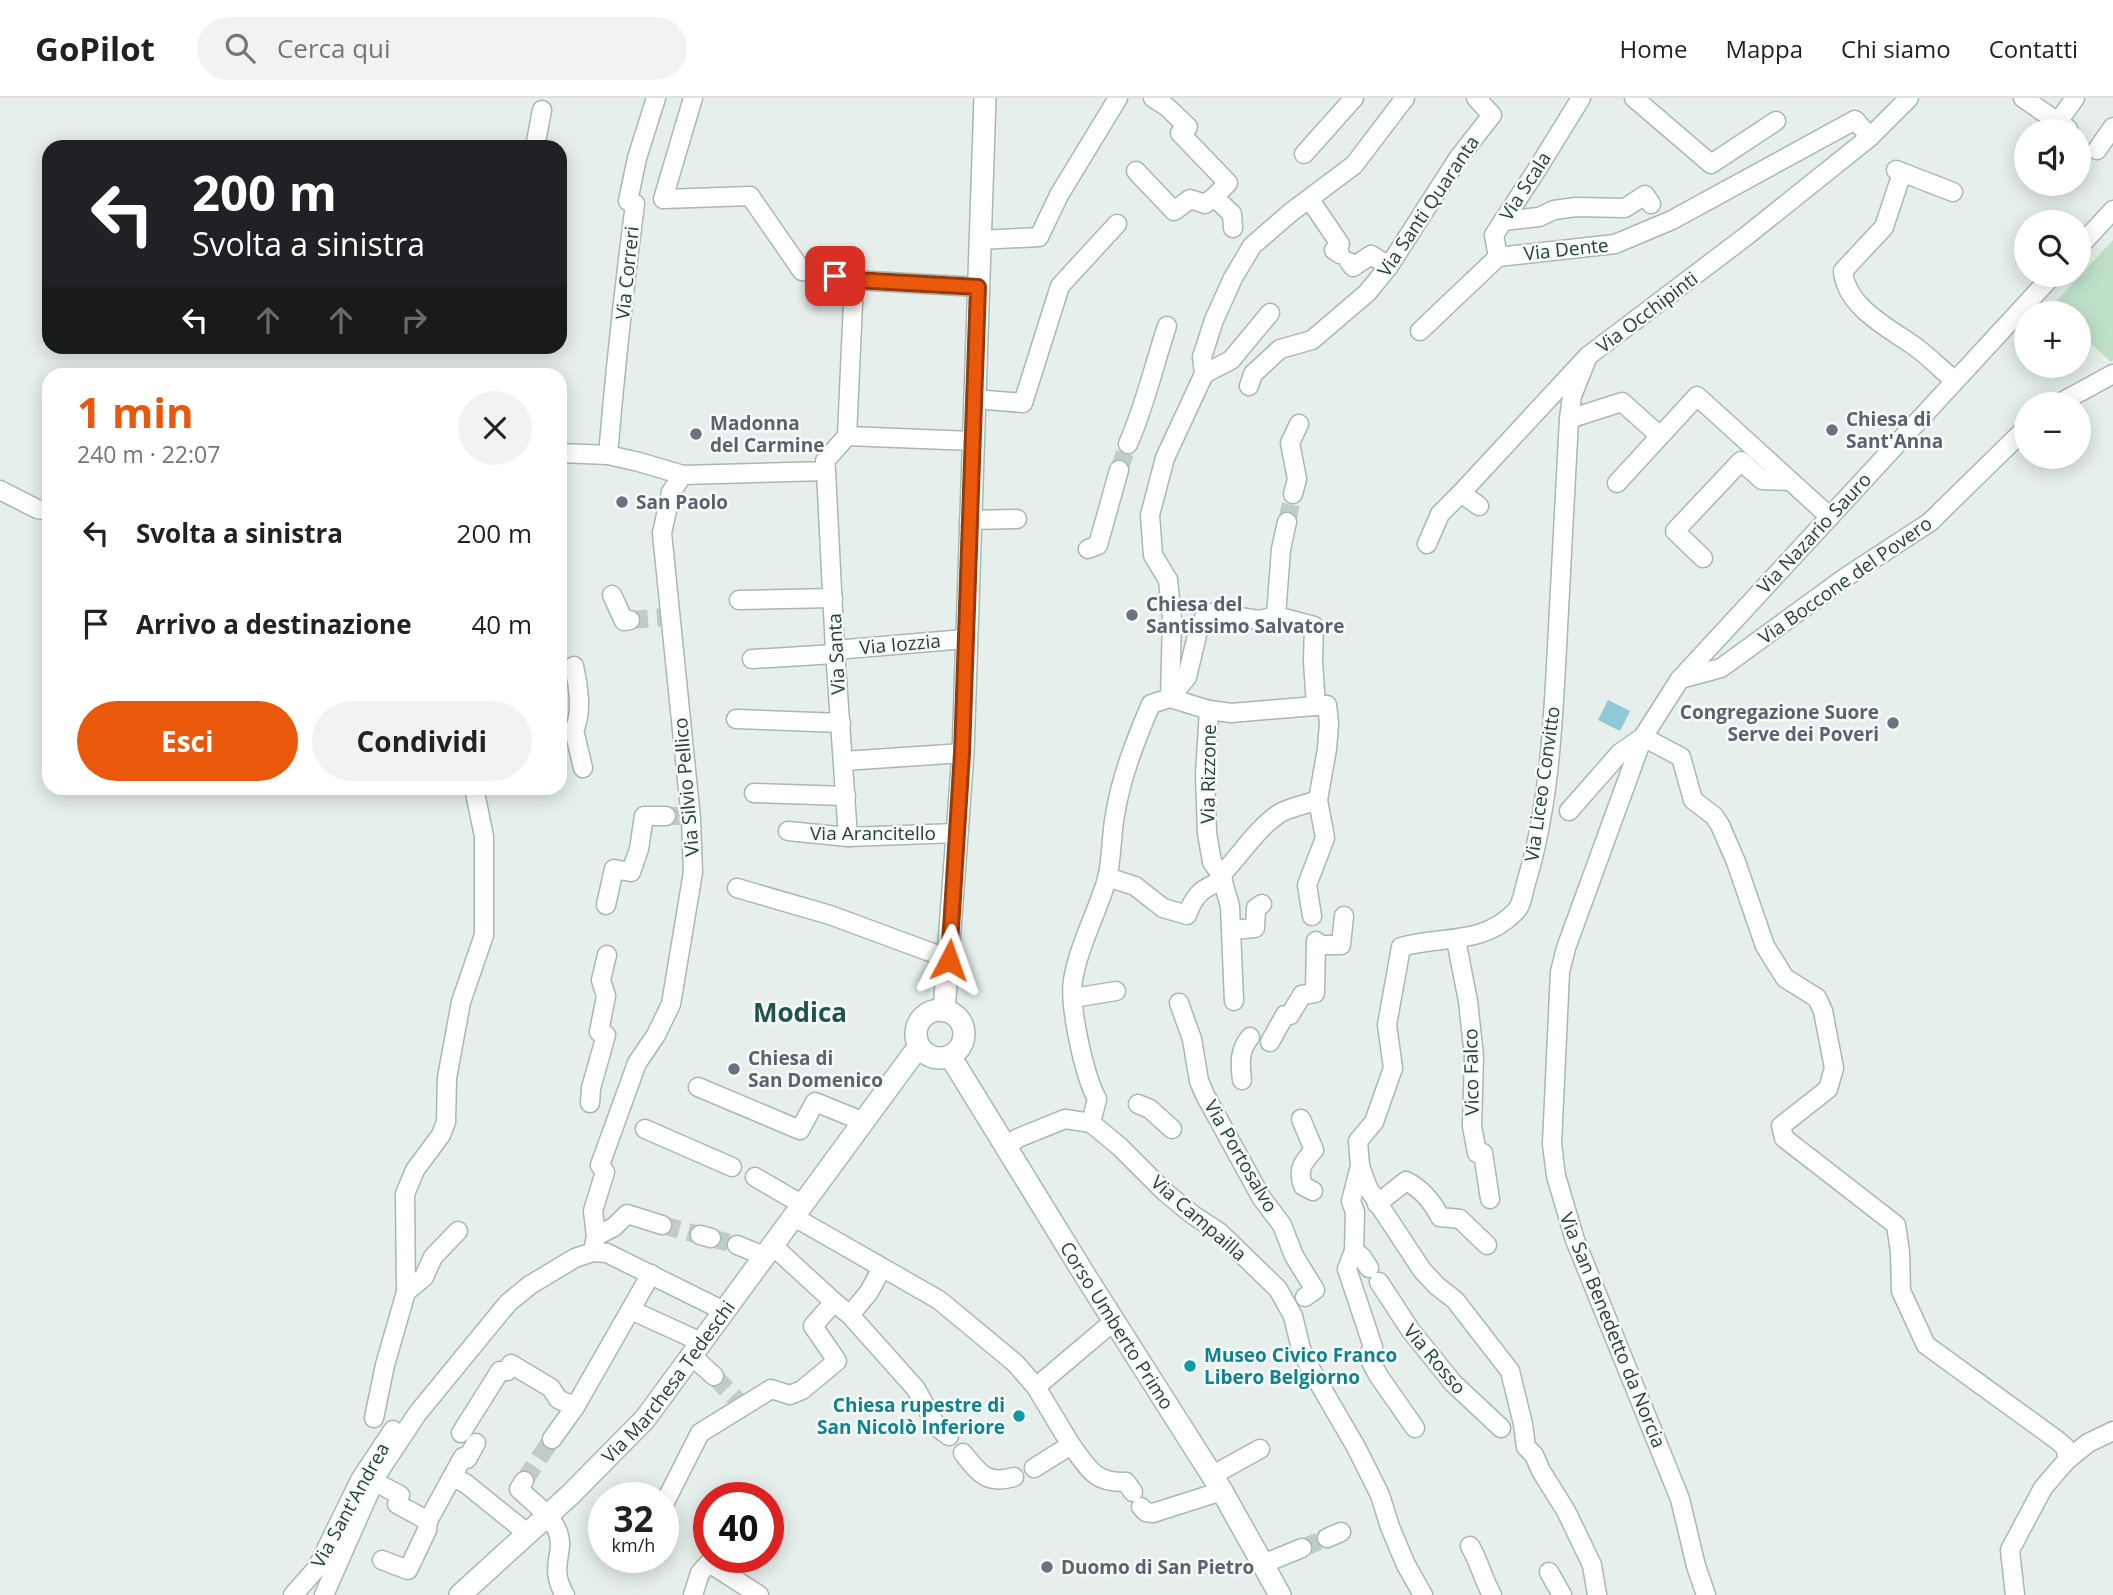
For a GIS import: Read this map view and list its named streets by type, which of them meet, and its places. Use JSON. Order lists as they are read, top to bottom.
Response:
{
  "streets": {
    "street": [
      "Via Scala",
      "Via Santi Quaranta",
      "Via Dente",
      "Via Correri",
      "Via Occhipinti",
      "Via Nazario Sauro",
      "Via Boccone del Povero",
      "Via Iozzia",
      "Via Santa",
      "Via Rizzone",
      "Via Liceo Convitto",
      "Via Silvio Pellico",
      "Via Arancitello",
      "Vico Falco",
      "Via Portosalvo",
      "Via Campailla",
      "Corso Umberto Primo",
      "Via San Benedetto da Norcia",
      "Via Rosso",
      "Via Marchesa Tedeschi",
      "Via Sant'Andrea"
    ]
  },
  "crossings": [
    ["Via Scala", "Via Dente"],
    ["Via Dente", "Via Occhipinti"],
    ["Via Occhipinti", "Via Liceo Convitto"],
    ["Via Nazario Sauro", "Via Boccone del Povero"],
    ["Via Nazario Sauro", "Via San Benedetto da Norcia"],
    ["Via Iozzia", "Via Santa"],
    ["Via Santa", "Via Arancitello"],
    ["Via Liceo Convitto", "Vico Falco"],
    ["Via Liceo Convitto", "Via Rosso"],
    ["Via Portosalvo", "Via Campailla"],
    ["Corso Umberto Primo", "Via Marchesa Tedeschi"]
  ],
  "districts": ["Modica"],
  "places": [
    "Chiesa di Sant'Anna",
    "Madonna del Carmine",
    "San Paolo",
    "Chiesa del Santissimo Salvatore",
    "Congregazione Suore Serve dei Poveri",
    "Chiesa di San Domenico",
    "Museo Civico Franco Libero Belgiorno",
    "Chiesa rupestre di San Nicolò Inferiore",
    "Duomo di San Pietro"
  ],
  "page": {
    "header": "GoPilot",
    "search": "Cerca qui",
    "nav": [
      "Home",
      "Mappa",
      "Chi siamo",
      "Contatti"
    ],
    "map_buttons": ["+", "−"],
    "turn": ["200 m", "Svolta a sinistra"],
    "heading": ["1 min", "240 m · 22:07"],
    "list": [
      {
        "name": "Svolta a sinistra",
        "value": "200 m"
      },
      {
        "name": "Arrivo a destinazione",
        "value": "40 m"
      }
    ],
    "buttons": ["Esci", "Condividi"],
    "speed": "32 km/h",
    "limit": "40"
  }
}
